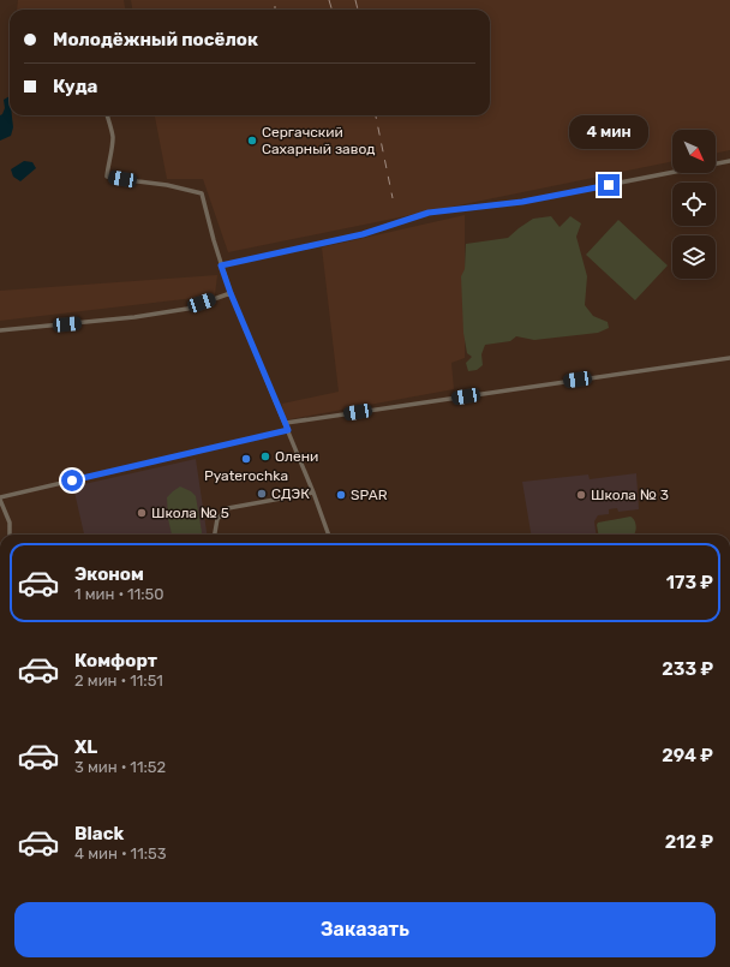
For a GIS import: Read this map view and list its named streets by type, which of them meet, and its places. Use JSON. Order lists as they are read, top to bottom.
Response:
{
  "places": [
    "Сергачский Сахарный завод",
    "Олени",
    "Pyaterochka",
    "СДЭК",
    "SPAR",
    "Школа № 3",
    "Школа № 5"
  ],
  "north": "bottom right",
  "page": {
    "banner": ["Молодёжный посёлок", "Куда"],
    "bubble": "4 мин",
    "list": [
      {
        "name": "Эконом",
        "note": "1 мин · 11:50",
        "value": "173 ₽"
      },
      {
        "name": "Комфорт",
        "note": "2 мин · 11:51",
        "value": "233 ₽"
      },
      {
        "name": "XL",
        "note": "3 мин · 11:52",
        "value": "294 ₽"
      },
      {
        "name": "Black",
        "note": "4 мин · 11:53",
        "value": "212 ₽"
      }
    ],
    "buttons": "Заказать"
  }
}
